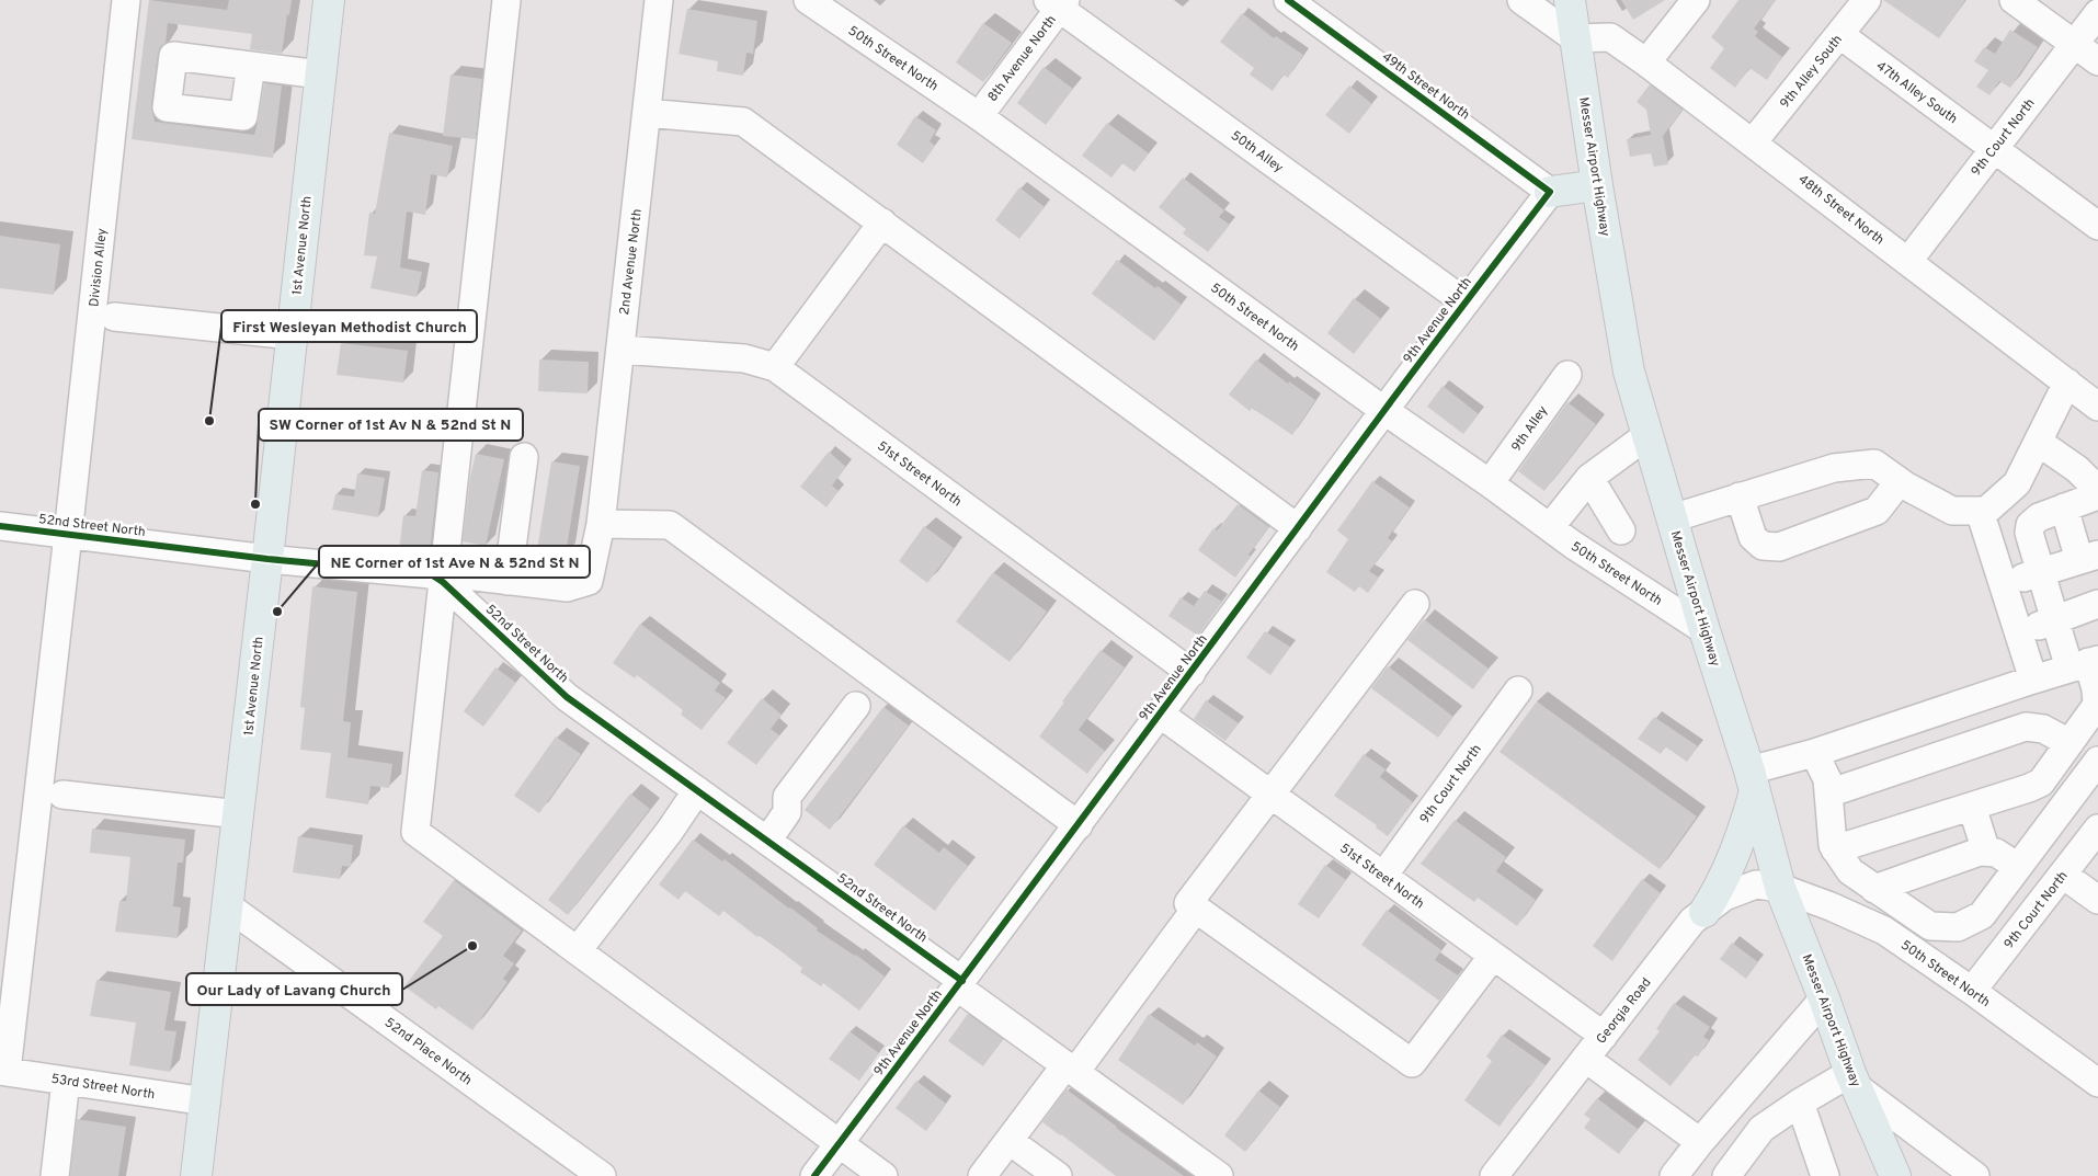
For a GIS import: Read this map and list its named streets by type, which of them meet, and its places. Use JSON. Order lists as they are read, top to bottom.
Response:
{
  "streets": {
    "main road": ["Messer Airport Highway", "1st Avenue North"],
    "street": [
      "50th Street North",
      "8th Avenue North",
      "9th Alley South",
      "49th Street North",
      "47th Alley South",
      "9th Court North",
      "50th Alley",
      "48th Street North",
      "2nd Avenue North",
      "Division Alley",
      "9th Avenue North",
      "9th Alley",
      "51st Street North",
      "52nd Street North",
      "Georgia Road",
      "52nd Place North",
      "53rd Street North"
    ]
  },
  "crossings": [
    ["50th Street North", "8th Avenue North"],
    ["50th Street North", "9th Court North"],
    ["50th Street North", "Messer Airport Highway"],
    ["50th Street North", "9th Avenue North"],
    ["50th Street North", "9th Alley"],
    ["50th Street North", "Georgia Road"],
    ["8th Avenue North", "50th Alley"],
    ["9th Alley South", "47th Alley South"],
    ["9th Alley South", "48th Street North"],
    ["49th Street North", "9th Avenue North"],
    ["47th Alley South", "9th Court North"],
    ["9th Court North", "48th Street North"],
    ["9th Court North", "51st Street North"],
    ["50th Alley", "9th Avenue North"],
    ["Messer Airport Highway", "48th Street North"],
    ["Messer Airport Highway", "Georgia Road"],
    ["1st Avenue North", "52nd Street North"],
    ["1st Avenue North", "52nd Place North"],
    ["1st Avenue North", "53rd Street North"],
    ["2nd Avenue North", "51st Street North"],
    ["2nd Avenue North", "52nd Street North"],
    ["Division Alley", "52nd Street North"],
    ["Division Alley", "53rd Street North"],
    ["9th Avenue North", "51st Street North"],
    ["9th Avenue North", "52nd Street North"],
    ["51st Street North", "Georgia Road"]
  ],
  "places": [
    "First Wesleyan Methodist Church",
    "SW Corner of 1st Av N & 52nd St N",
    "NE Corner of 1st Ave N & 52nd St N",
    "Our Lady of Lavang Church"
  ]
}
